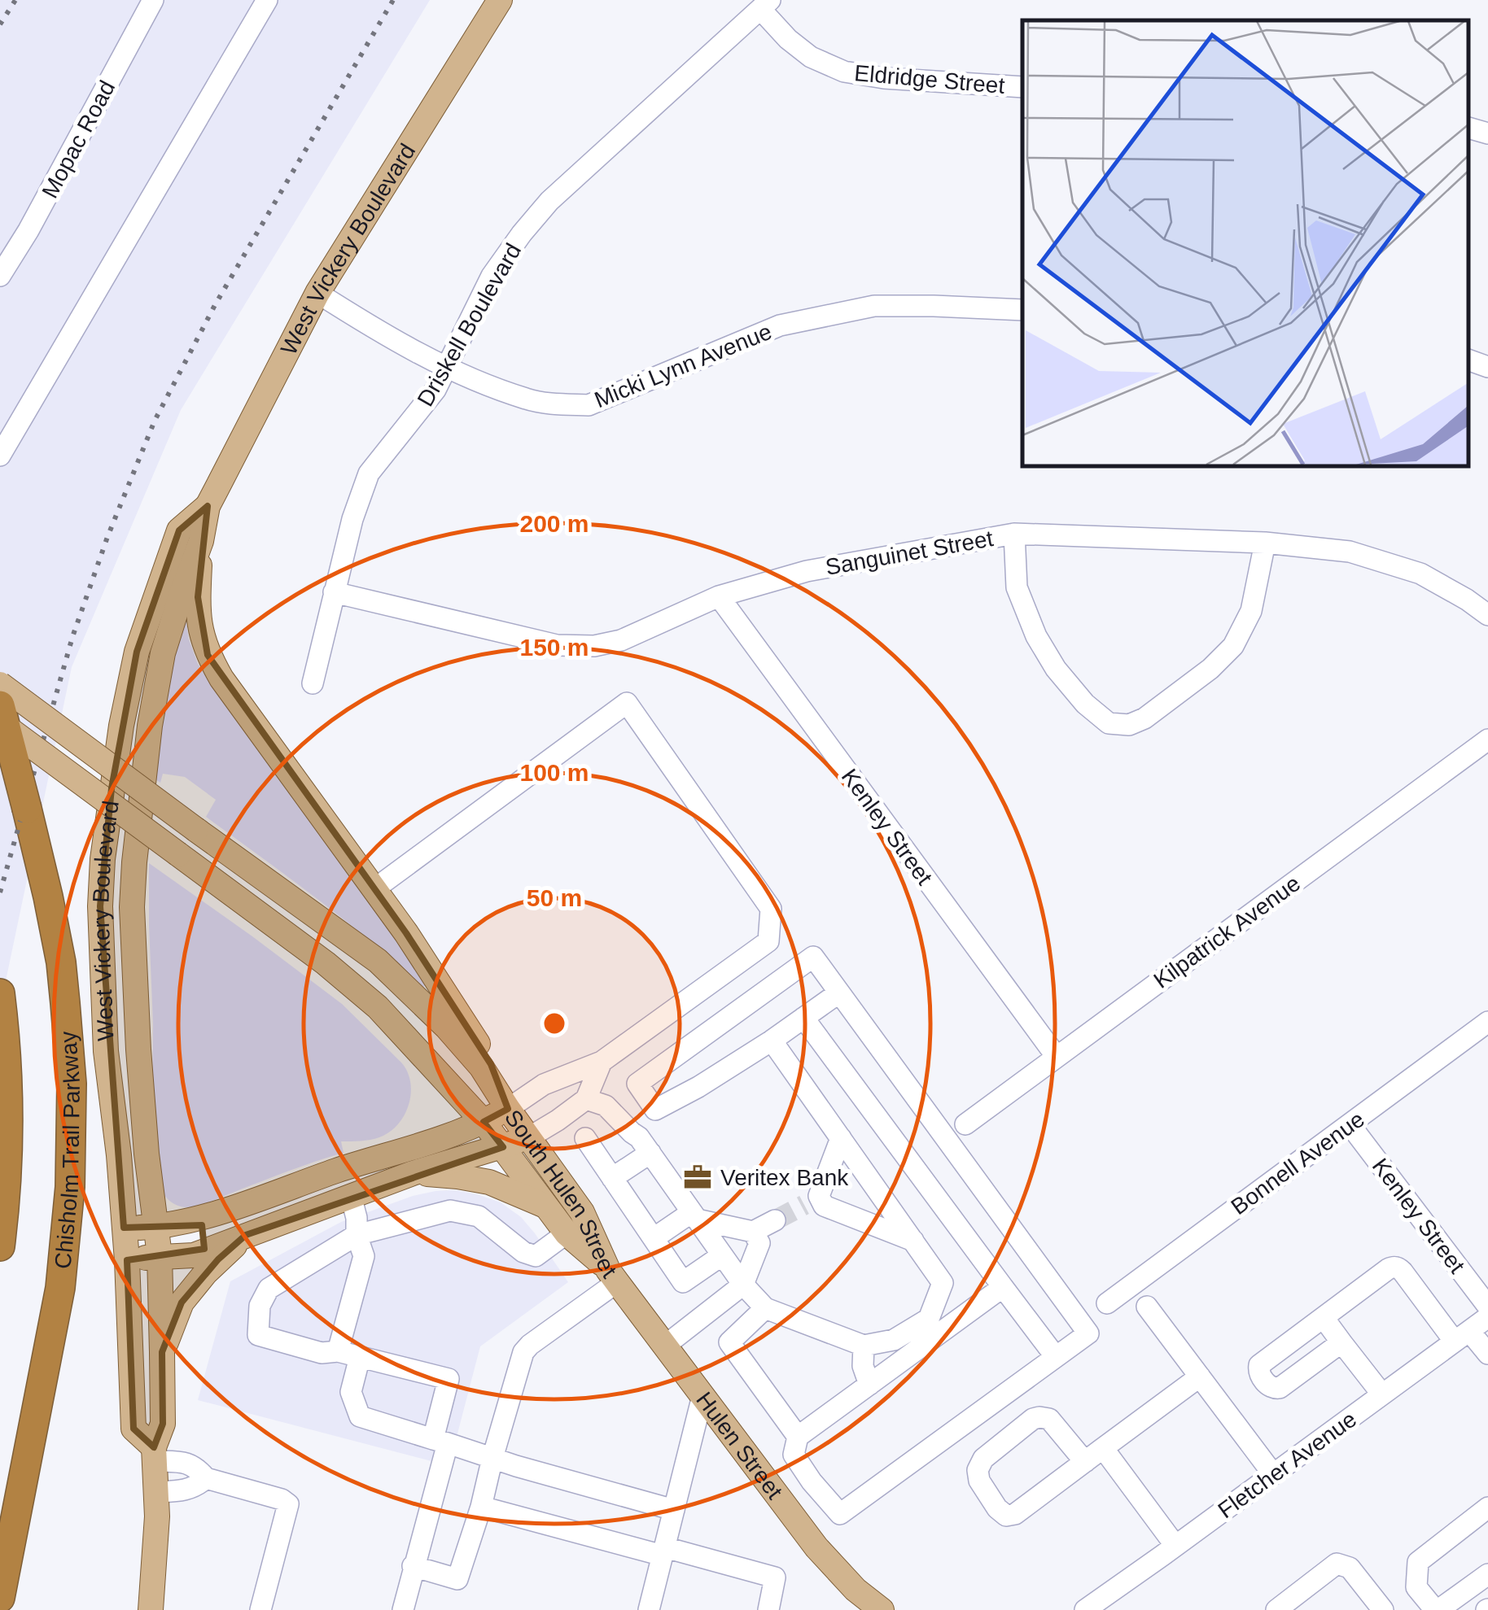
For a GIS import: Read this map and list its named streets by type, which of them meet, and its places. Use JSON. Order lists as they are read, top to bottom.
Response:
{
  "streets": {
    "highway": ["Chisholm Trail Parkway"],
    "main road": ["West Vickery Boulevard", "South Hulen Street", "Hulen Street"],
    "street": [
      "Eldridge Street",
      "Mopac Road",
      "Driskell Boulevard",
      "Micki Lynn Avenue",
      "Sanguinet Street",
      "Kenley Street",
      "Kilpatrick Avenue",
      "Bonnell Avenue",
      "Fletcher Avenue"
    ]
  },
  "crossings": [
    ["Eldridge Street", "Driskell Boulevard"],
    ["West Vickery Boulevard", "Micki Lynn Avenue"],
    ["Driskell Boulevard", "Micki Lynn Avenue"],
    ["Driskell Boulevard", "Sanguinet Street"],
    ["Sanguinet Street", "Kenley Street"],
    ["Kenley Street", "Kilpatrick Avenue"],
    ["Kenley Street", "Bonnell Avenue"],
    ["South Hulen Street", "Hulen Street"]
  ],
  "places": {
    "office": ["Veritex Bank"]
  },
  "rings": [
    "200 m",
    "150 m",
    "100 m",
    "50 m"
  ]
}
